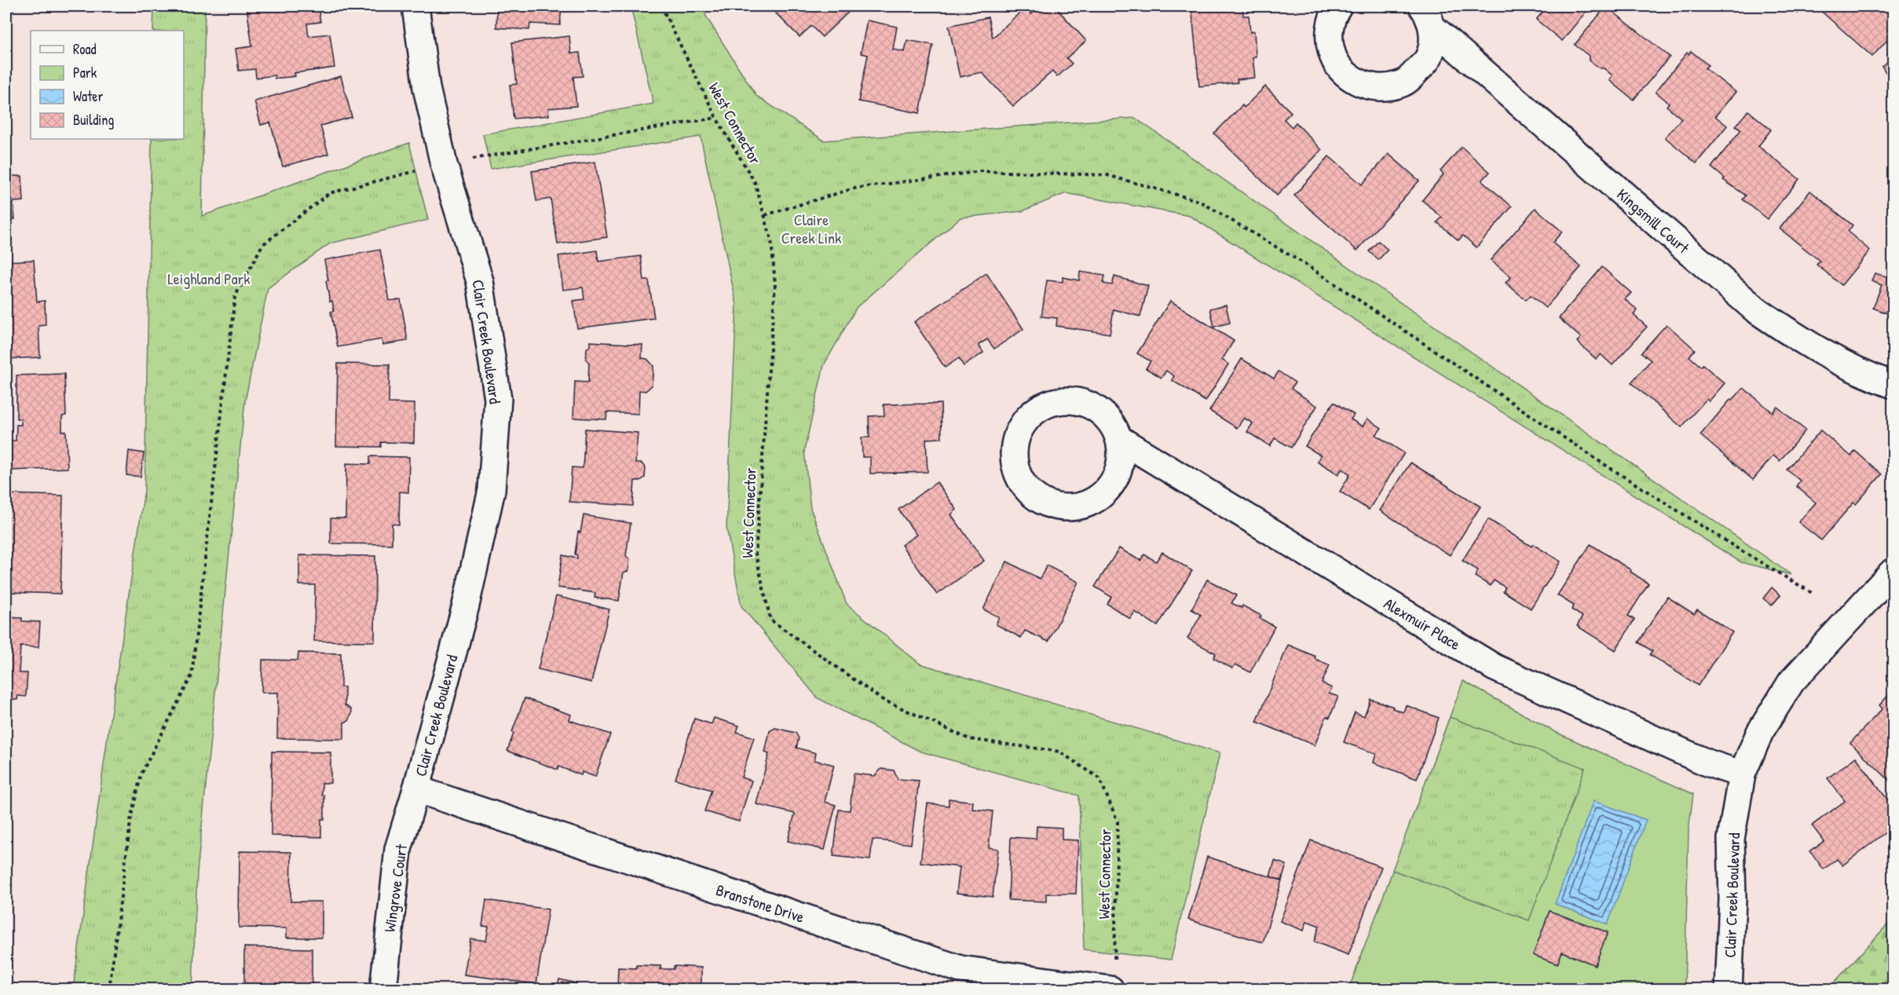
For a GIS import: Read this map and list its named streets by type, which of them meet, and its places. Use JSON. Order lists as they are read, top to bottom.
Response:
{
  "streets": {
    "street": [
      "Kingsmill Court",
      "Clair Creek Boulevard",
      "Alexmuir Place",
      "Wingrove Court",
      "Branstone Drive"
    ],
    "path": ["West Connector"]
  },
  "crossings": [
    ["Clair Creek Boulevard", "Alexmuir Place"],
    ["Clair Creek Boulevard", "Wingrove Court"],
    ["Clair Creek Boulevard", "Branstone Drive"],
    ["Wingrove Court", "Branstone Drive"]
  ],
  "parks": ["Claire Creek Link", "Leighland Park"],
  "legend": [
    "Road",
    "Park",
    "Water",
    "Building"
  ]
}
